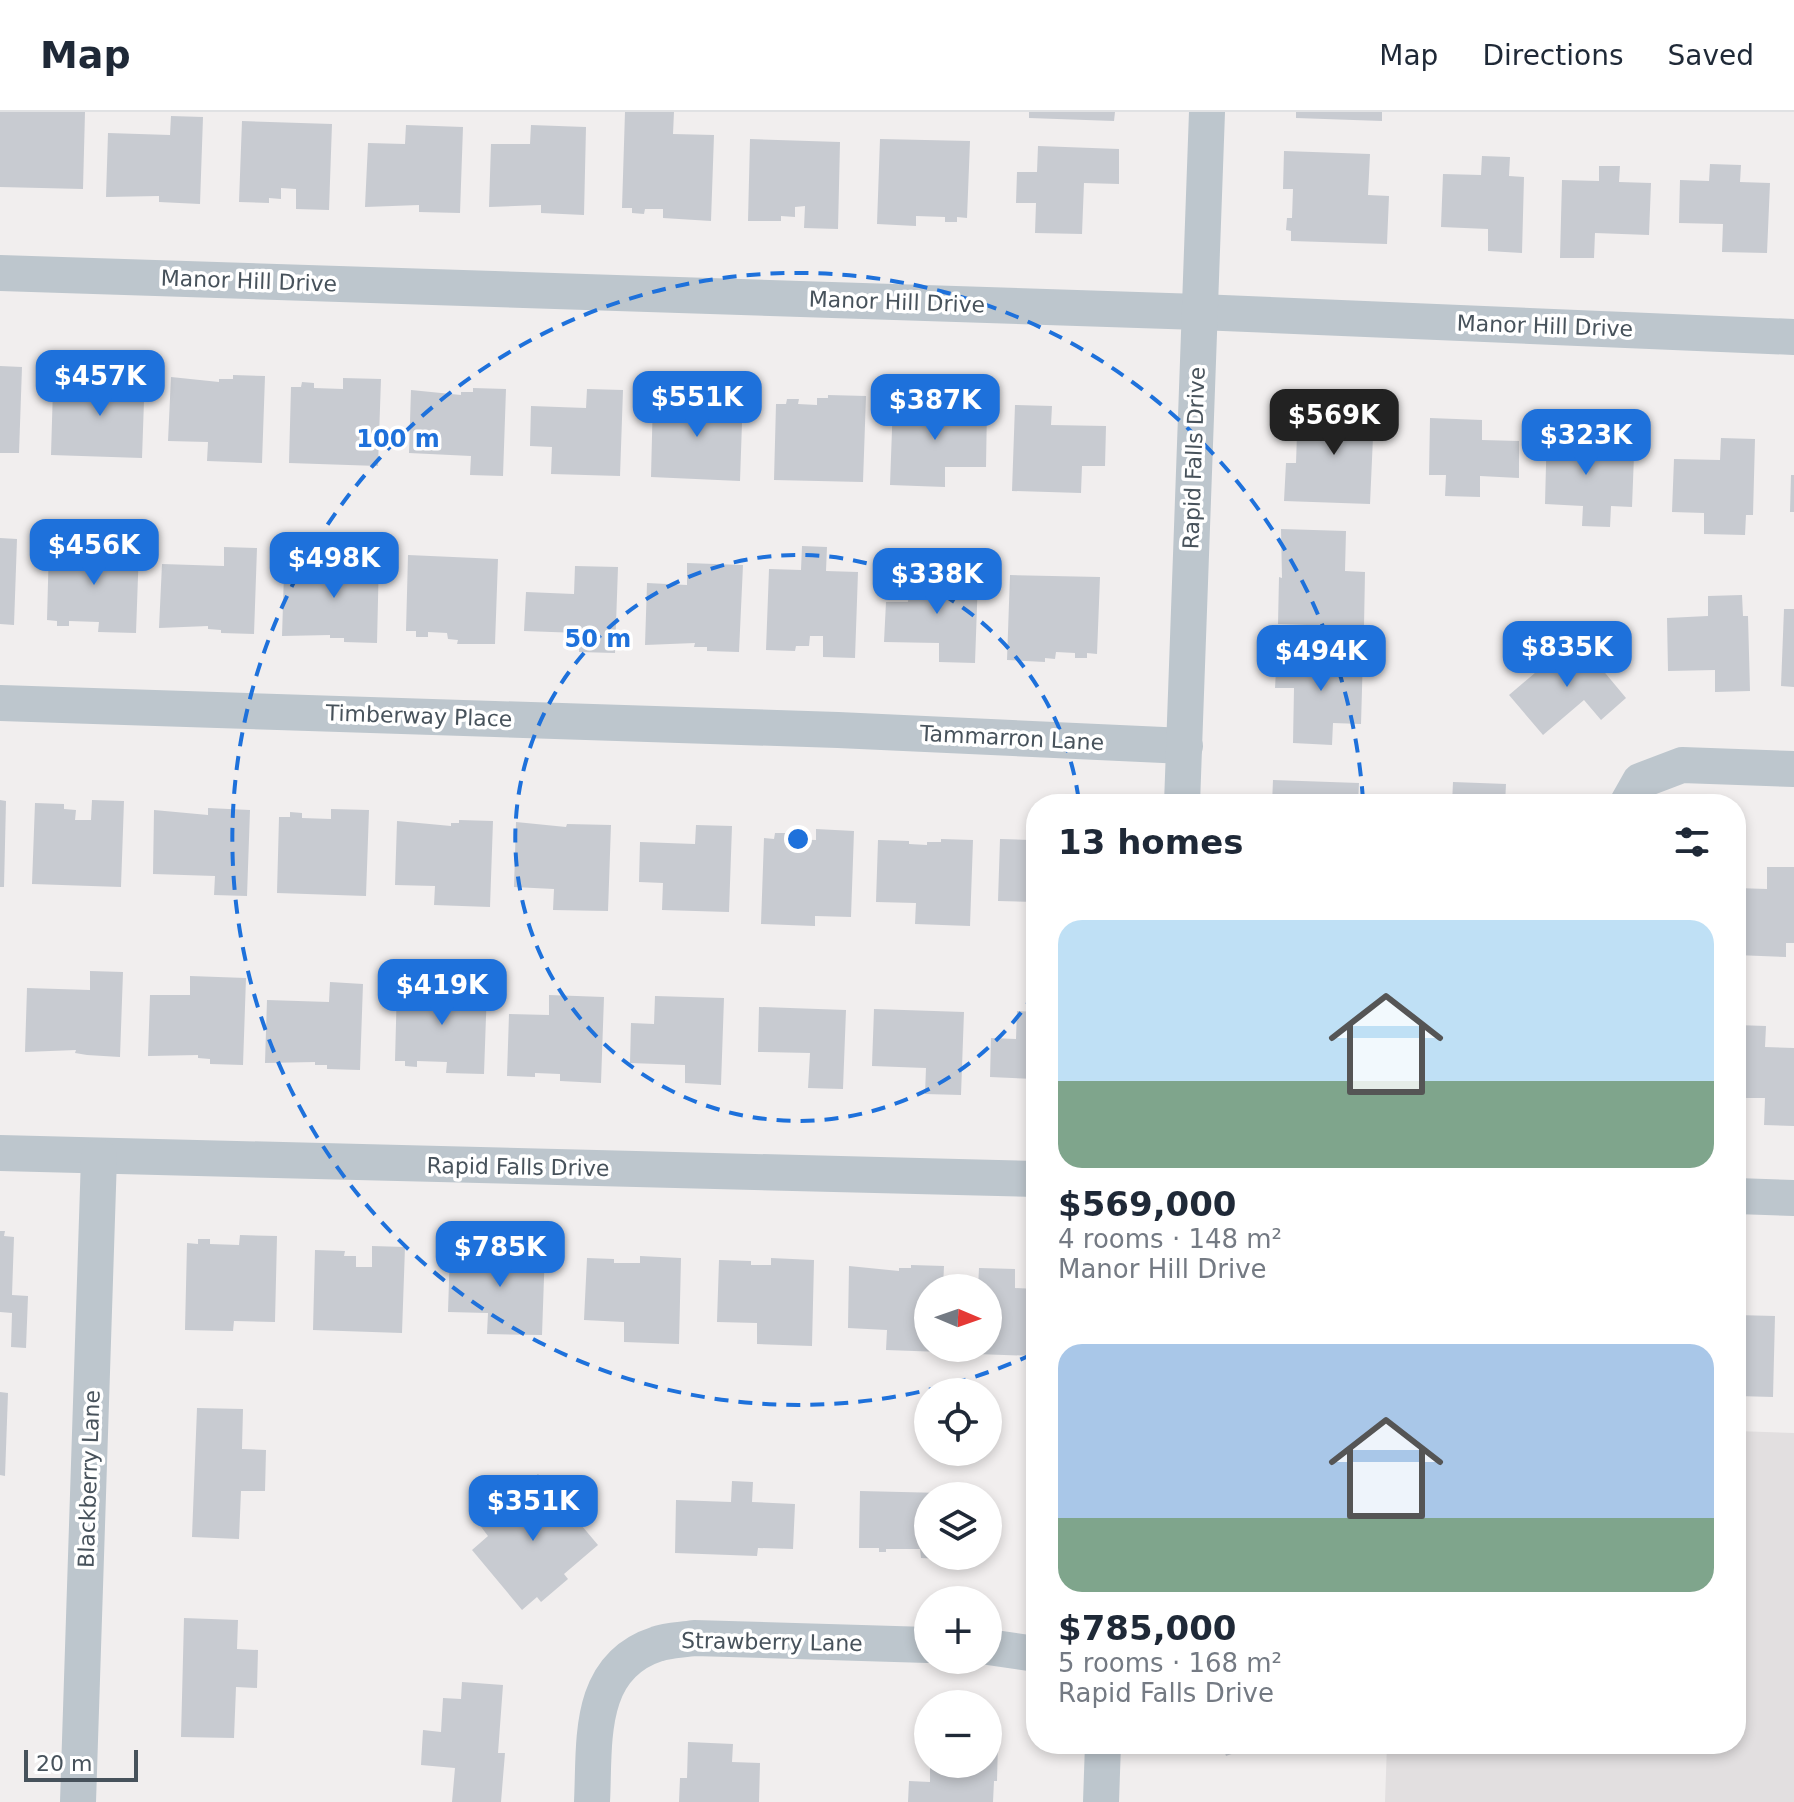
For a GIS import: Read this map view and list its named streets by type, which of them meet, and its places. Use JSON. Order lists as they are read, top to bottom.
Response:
{
  "streets": {
    "street": [
      "Manor Hill Drive",
      "Rapid Falls Drive",
      "Timberway Place",
      "Tammarron Lane",
      "Blackberry Lane",
      "Strawberry Lane"
    ]
  },
  "crossings": [
    ["Manor Hill Drive", "Rapid Falls Drive"],
    ["Rapid Falls Drive", "Tammarron Lane"],
    ["Rapid Falls Drive", "Blackberry Lane"],
    ["Timberway Place", "Tammarron Lane"]
  ],
  "scale_bar": "20 m",
  "north": "right",
  "page": {
    "header": "Map",
    "nav": ["Map", "Directions", "Saved"],
    "price": [
      "$457K",
      "$551K",
      "$387K",
      "$569K",
      "$323K",
      "$456K",
      "$498K",
      "$338K",
      "$835K",
      "$494K",
      "$419K",
      "$785K",
      "$351K"
    ],
    "heading": "13 homes",
    "list": [
      {
        "name": "$569,000",
        "note": "4 rooms · 148 m² · Manor Hill Drive"
      },
      {
        "name": "$785,000",
        "note": "5 rooms · 168 m² · Rapid Falls Drive"
      }
    ],
    "map_buttons": ["+", "−"],
    "scale": "20 m"
  },
  "rings": ["100 m", "50 m"]
}
